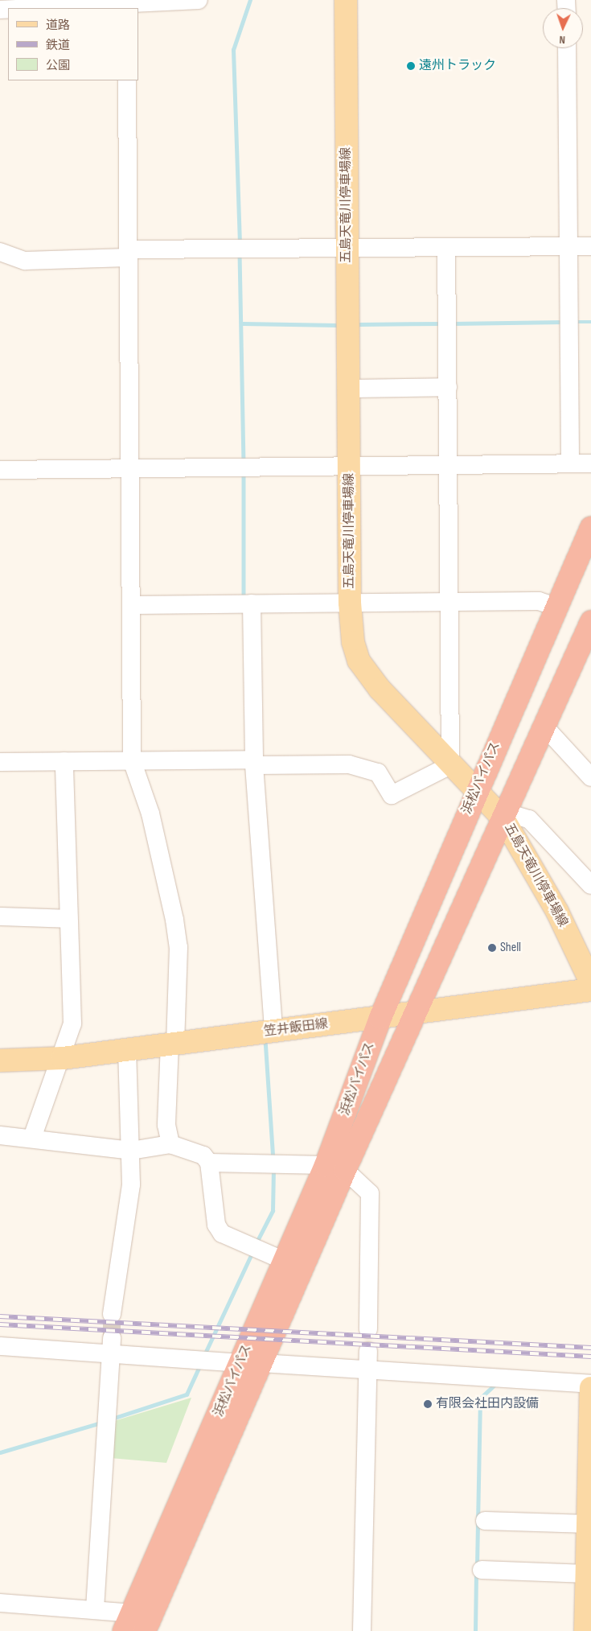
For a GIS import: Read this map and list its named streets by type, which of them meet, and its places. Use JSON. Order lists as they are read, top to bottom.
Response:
{
  "streets": {
    "highway": ["浜松バイパス"],
    "main road": ["五島天竜川停車場線", "笠井飯田線"]
  },
  "crossings": [
    ["五島天竜川停車場線", "浜松バイパス"],
    ["浜松バイパス", "笠井飯田線"]
  ],
  "places": ["遠州トラック", "Shell", "有限会社田内設備"],
  "legend": ["道路", "鉄道", "公園"],
  "north": "bottom"
}
